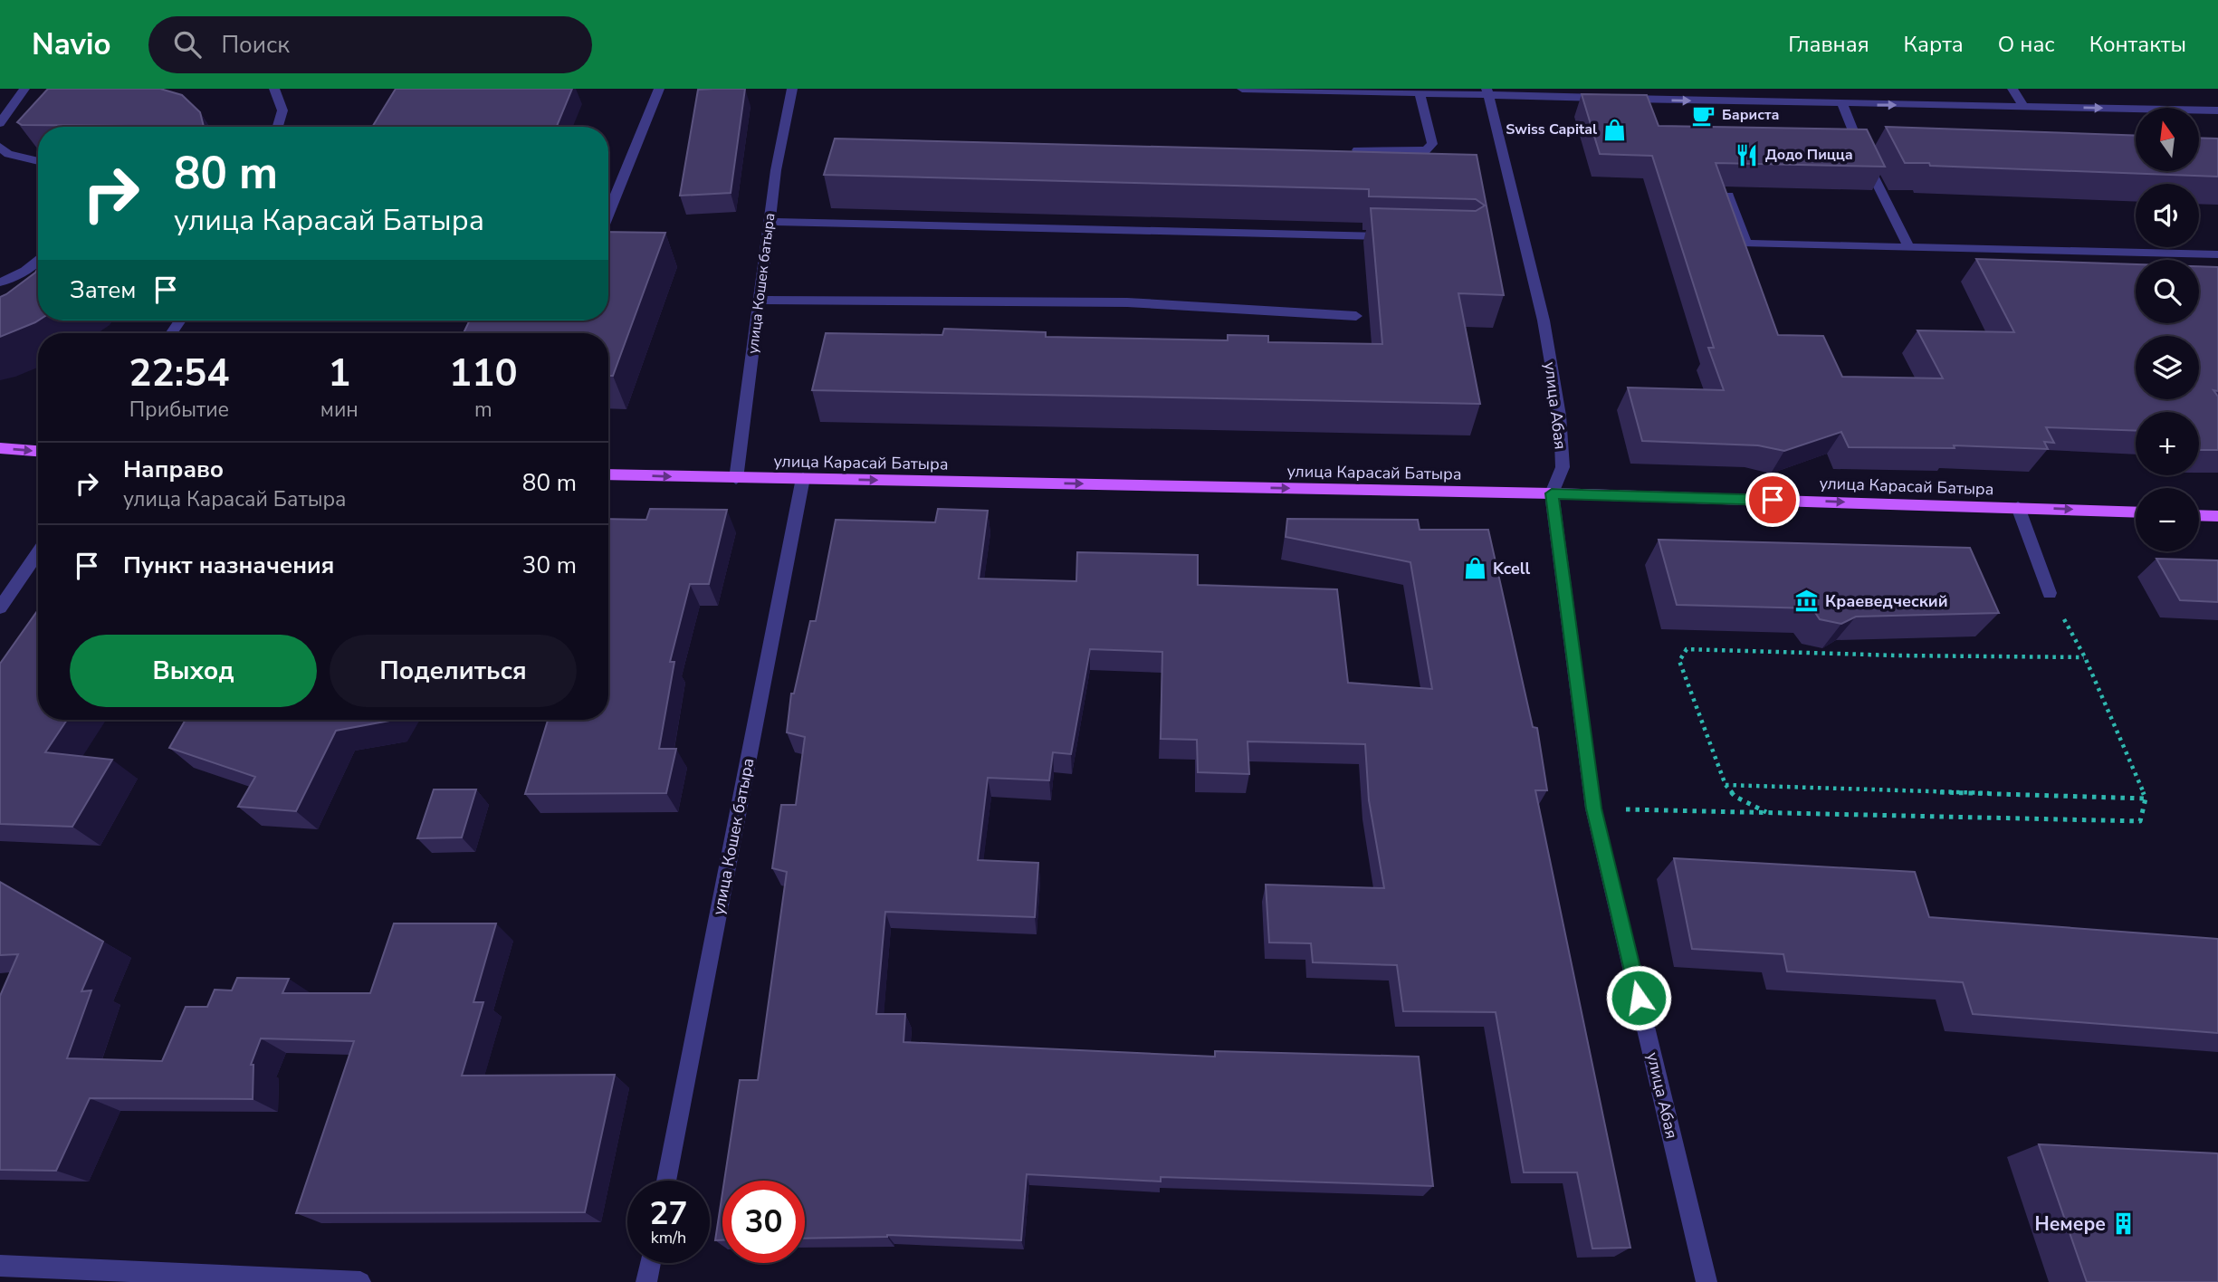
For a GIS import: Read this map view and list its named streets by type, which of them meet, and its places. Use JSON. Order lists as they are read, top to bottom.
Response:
{
  "streets": {
    "main road": ["улица Карасай Батыра"],
    "street": ["улица Кошек батыра", "улица Абая"]
  },
  "crossings": [
    ["улица Кошек батыра", "улица Карасай Батыра"],
    ["улица Абая", "улица Карасай Батыра"]
  ],
  "one_way": ["улица Карасай Батыра"],
  "places": {
    "cafe": ["Бариста"],
    "shop": ["Swiss Capital", "Kcell"],
    "restaurant": ["Додо Пицца"],
    "museum": ["Краеведческий"],
    "building": ["Немере"]
  },
  "north": "top",
  "page": {
    "header": "Navio",
    "search": "Поиск",
    "nav": [
      "Главная",
      "Карта",
      "О нас",
      "Контакты"
    ],
    "map_buttons": ["+", "−"],
    "turn": ["80 m", "улица Карасай Батыра"],
    "then": "Затем",
    "eta": [
      "22:54",
      "Прибытие",
      "1",
      "мин",
      "110",
      "m"
    ],
    "list": [
      {
        "name": "Направо",
        "note": "улица Карасай Батыра",
        "value": "80 m"
      },
      {
        "name": "Пункт назначения",
        "value": "30 m"
      }
    ],
    "buttons": ["Выход", "Поделиться"],
    "speed": "27 km/h",
    "limit": "30"
  }
}
